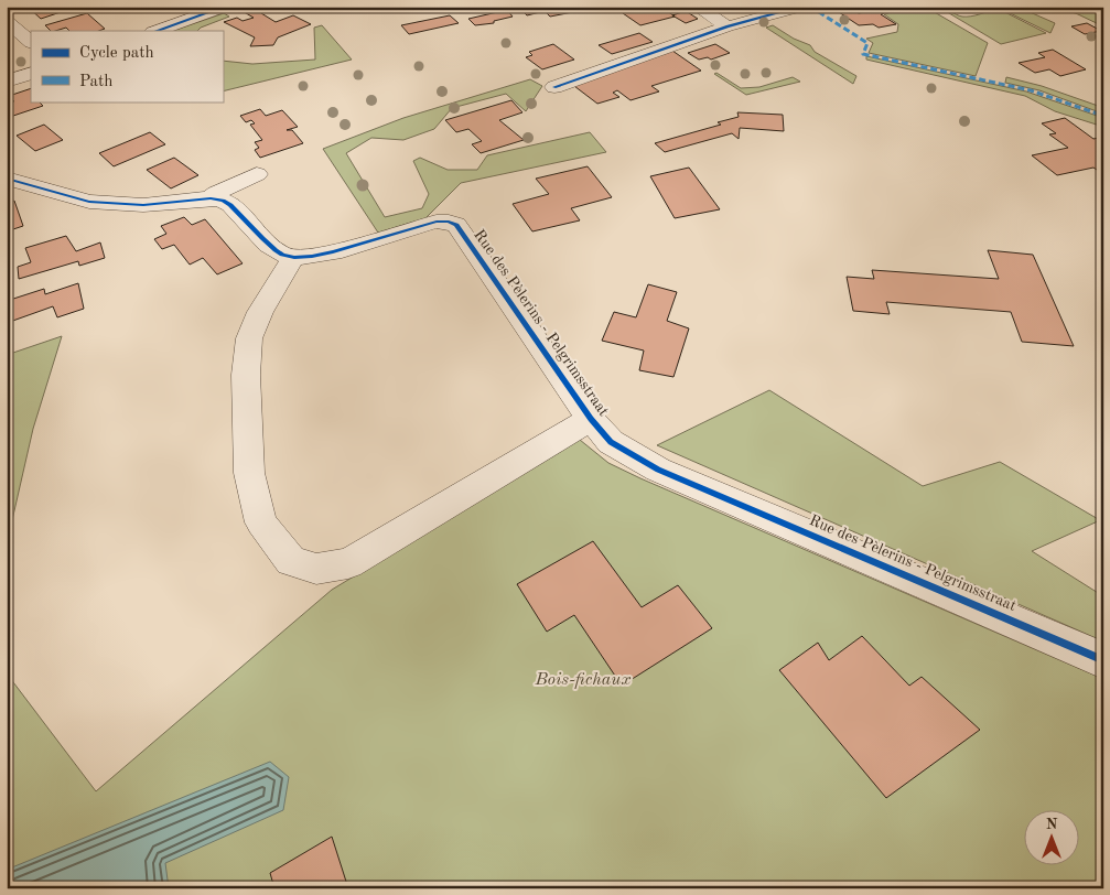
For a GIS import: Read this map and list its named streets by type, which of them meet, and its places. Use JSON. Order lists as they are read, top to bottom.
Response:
{
  "streets": {
    "street": ["Rue des Pèlerins - Pelgrimsstraat"]
  },
  "parks": ["Bois-fichaux"],
  "legend": ["Cycle path", "Path"],
  "north": "top"
}
